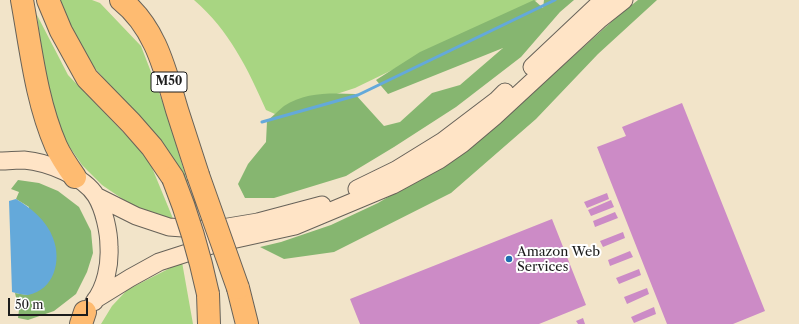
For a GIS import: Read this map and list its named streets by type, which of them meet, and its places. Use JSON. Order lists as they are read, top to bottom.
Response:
{
  "streets": {
    "highway": ["M50"]
  },
  "places": ["Amazon Web Services"],
  "scale_bar": "50 m"
}
